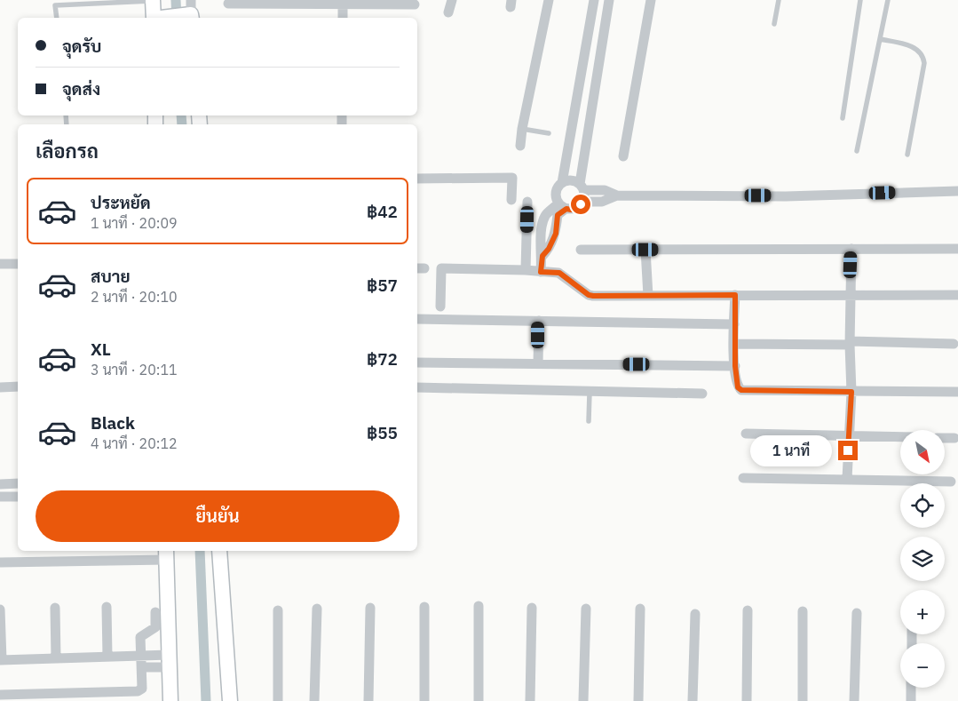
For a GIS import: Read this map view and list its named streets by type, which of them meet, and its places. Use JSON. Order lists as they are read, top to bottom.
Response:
{
  "north": "bottom right",
  "page": {
    "banner": ["จุดรับ", "จุดส่ง"],
    "heading": "เลือกรถ",
    "list": [
      {
        "name": "ประหยัด",
        "note": "1 นาที · 20:09",
        "value": "฿42"
      },
      {
        "name": "สบาย",
        "note": "2 นาที · 20:10",
        "value": "฿57"
      },
      {
        "name": "XL",
        "note": "3 นาที · 20:11",
        "value": "฿72"
      },
      {
        "name": "Black",
        "note": "4 นาที · 20:12",
        "value": "฿55"
      }
    ],
    "map_buttons": ["+", "−"],
    "bubble": "1 นาที",
    "buttons": "ยืนยัน"
  }
}
